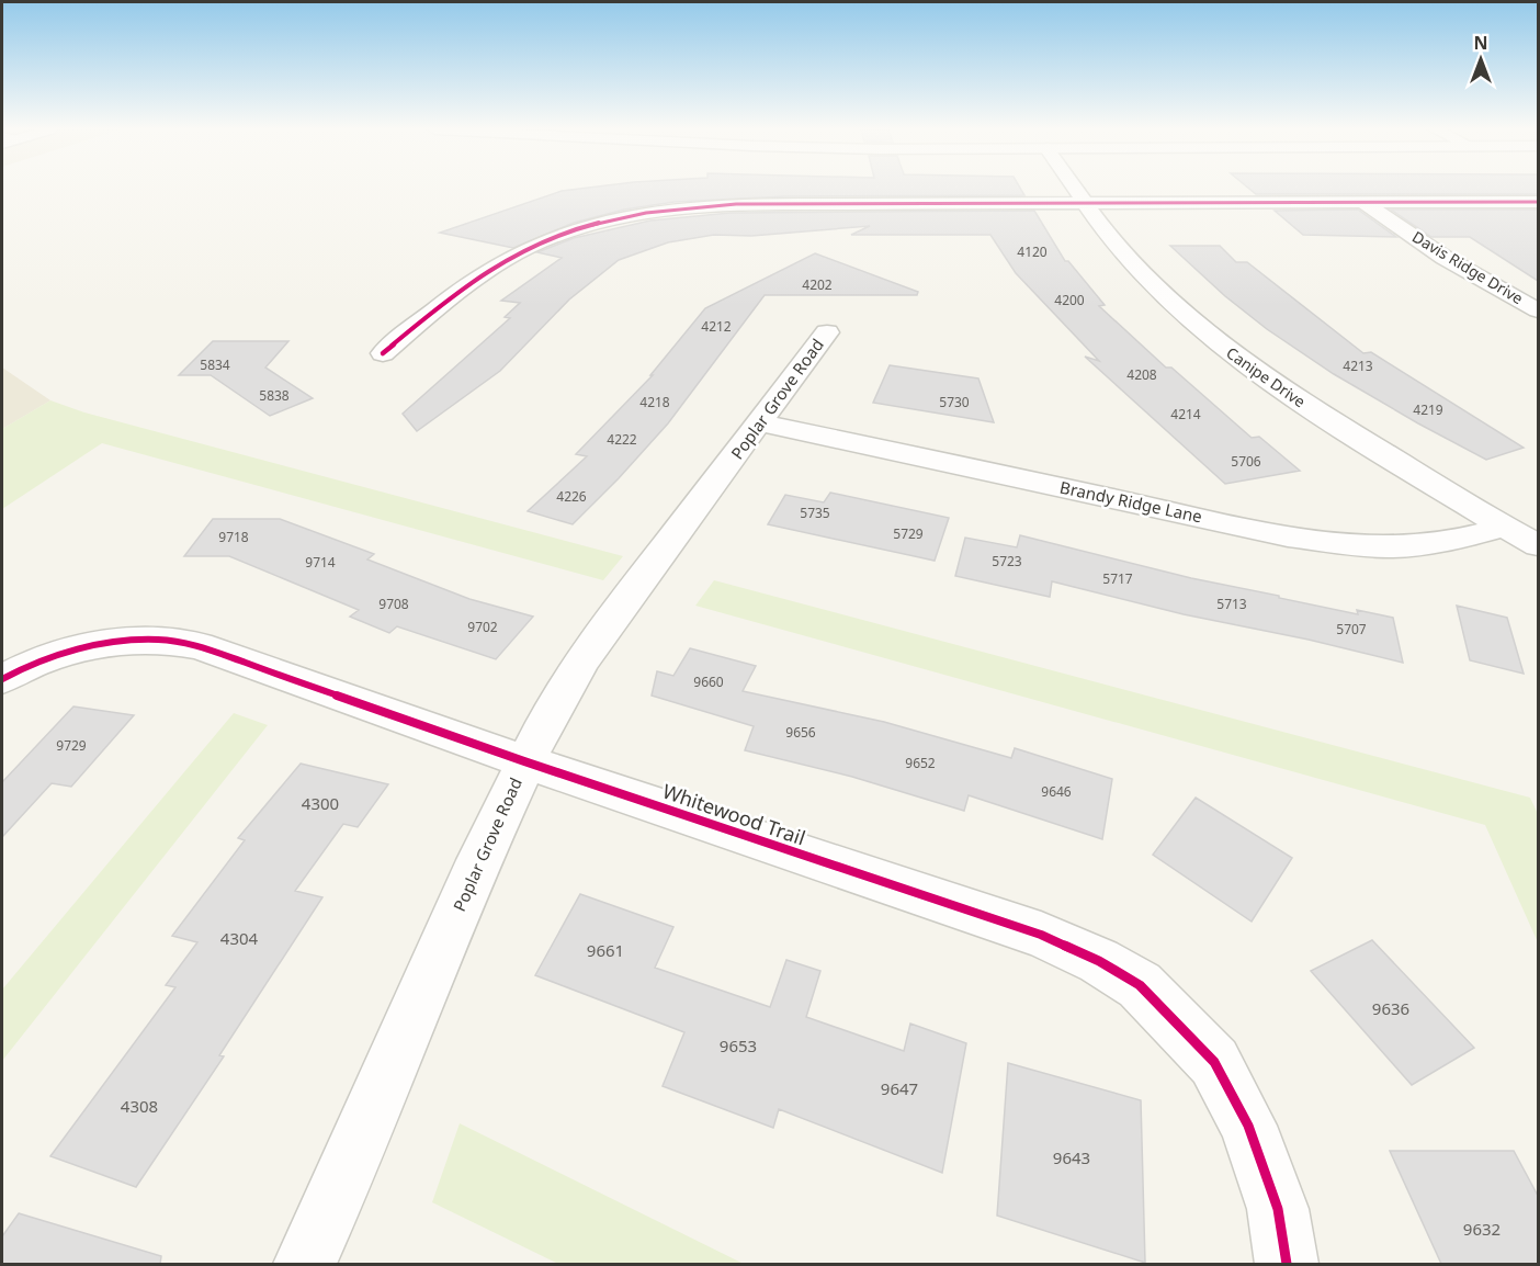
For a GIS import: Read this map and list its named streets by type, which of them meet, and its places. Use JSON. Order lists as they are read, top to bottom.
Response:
{
  "streets": {
    "street": [
      "Davis Ridge Drive",
      "Canipe Drive",
      "Poplar Grove Road",
      "Brandy Ridge Lane",
      "Whitewood Trail"
    ]
  },
  "crossings": [
    ["Canipe Drive", "Brandy Ridge Lane"],
    ["Poplar Grove Road", "Brandy Ridge Lane"],
    ["Poplar Grove Road", "Whitewood Trail"]
  ],
  "house_numbers": [
    "4120",
    "4202",
    "4200",
    "4212",
    "5834",
    "4213",
    "4208",
    "5838",
    "4218",
    "5730",
    "4219",
    "4214",
    "4222",
    "5706",
    "4226",
    "5735",
    "5729",
    "9718",
    "5723",
    "9714",
    "5717",
    "9708",
    "5713",
    "9702",
    "5707",
    "9660",
    "9656",
    "9729",
    "9652",
    "9646",
    "4300",
    "4304",
    "9661",
    "9636",
    "9653",
    "9647",
    "4308",
    "9643",
    "9632"
  ],
  "north": "top"
}
